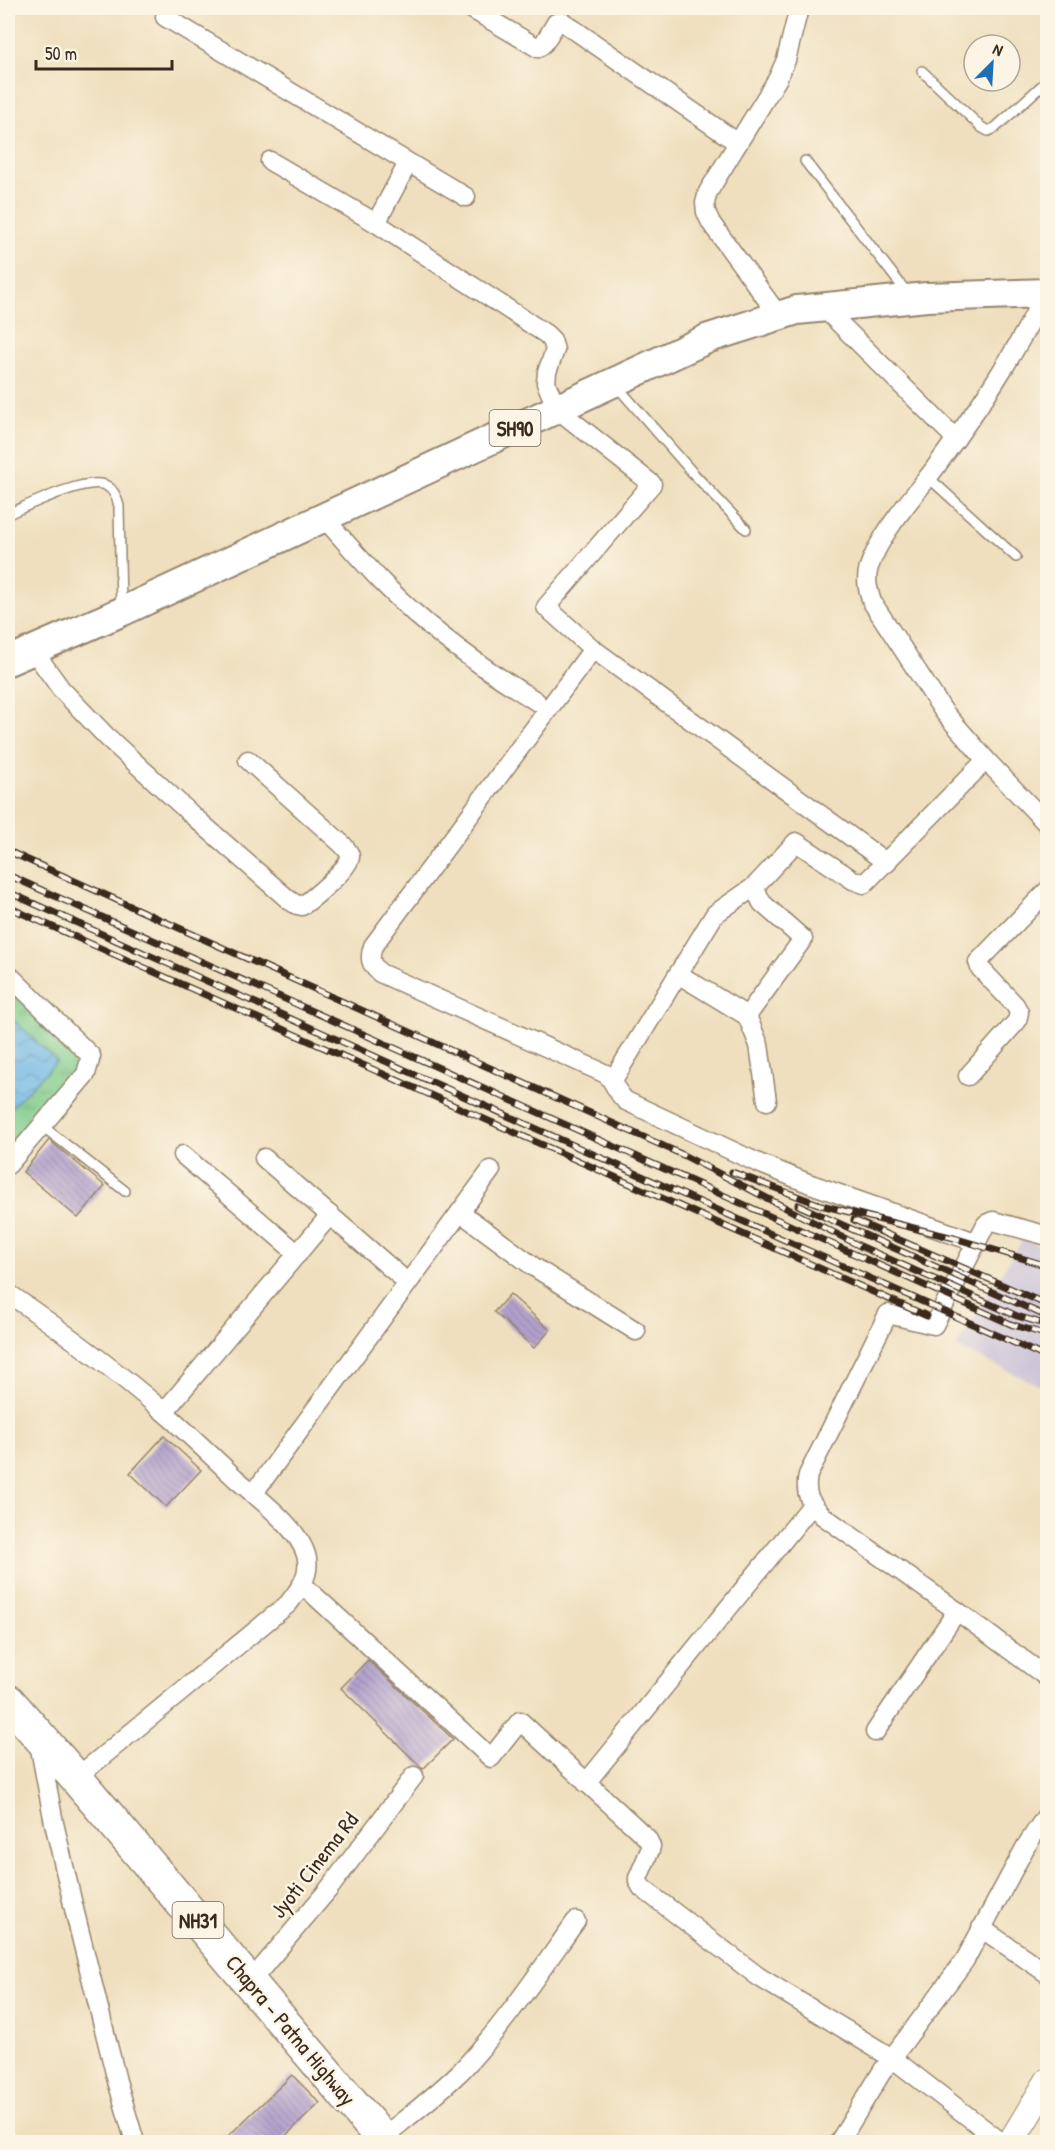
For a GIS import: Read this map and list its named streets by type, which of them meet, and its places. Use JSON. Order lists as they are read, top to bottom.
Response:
{
  "streets": {
    "highway": ["NH31", "Chapra - Patna Highway"],
    "main road": ["SH90"],
    "street": ["Jyoti Cinema Rd"]
  },
  "crossings": [
    ["Jyoti Cinema Rd", "Chapra - Patna Highway"]
  ],
  "scale_bar": "50 m",
  "north": "top right"
}
